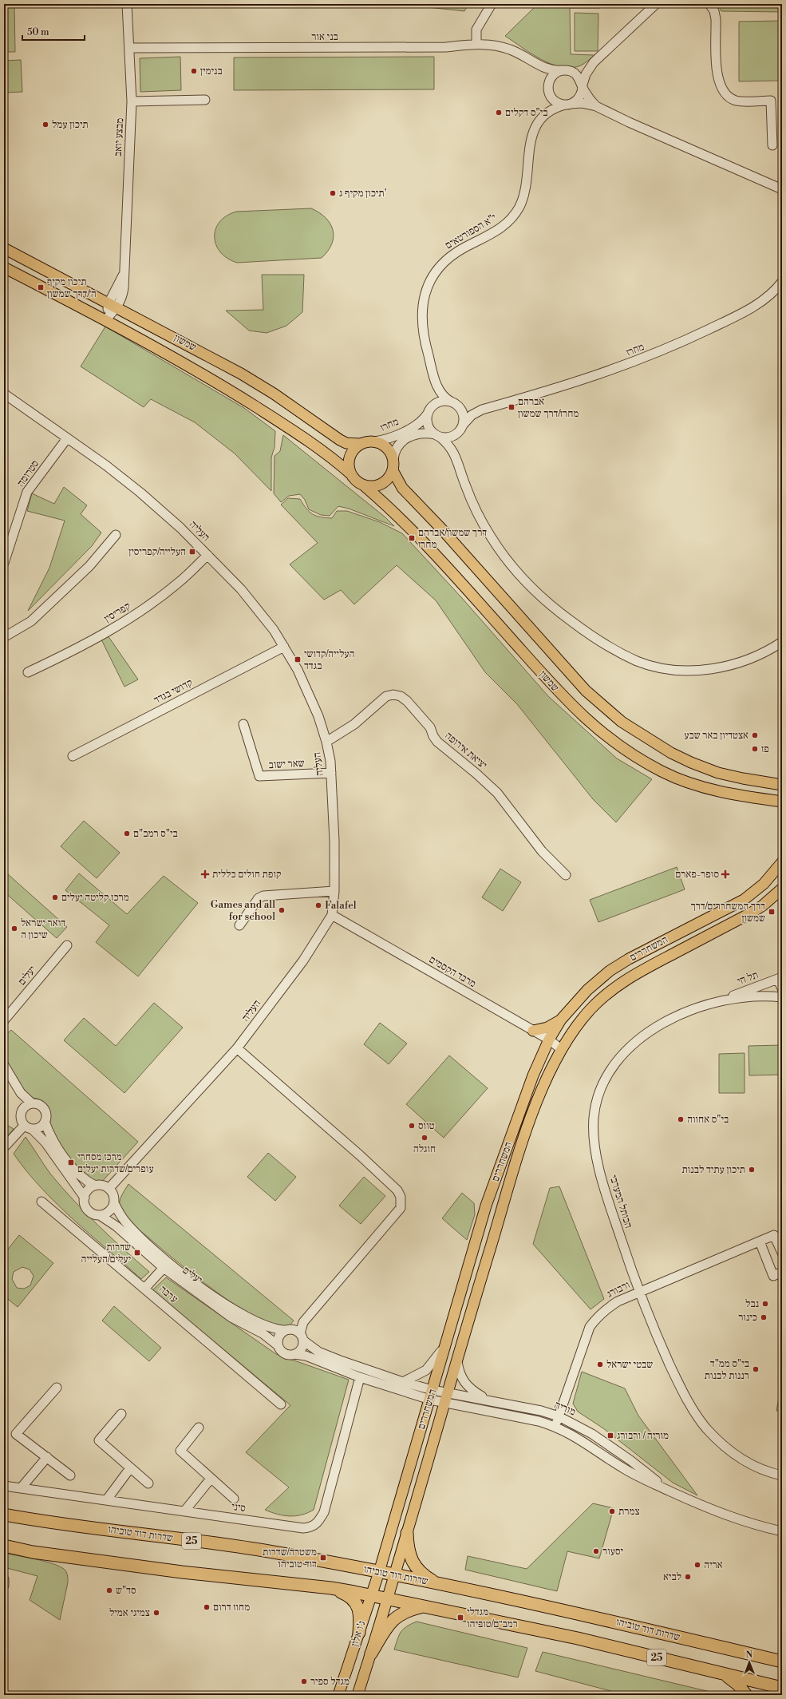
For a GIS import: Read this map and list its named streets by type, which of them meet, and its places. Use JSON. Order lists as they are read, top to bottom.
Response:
{
  "streets": {
    "highway": ["שדרות דוד טוביהו", "25"],
    "main road": ["שמשון", "המשחררים", "ג'ו אלון"],
    "street": [
      "בני אור",
      "מבצע יואב",
      "י\"א הספורטאים",
      "מחרז",
      "סטרומה",
      "העליה",
      "קפריסין",
      "קדושי בגדד",
      "יציאת אירופה",
      "שאר ישוב",
      "מרבד הקסמים",
      "יעלים",
      "תל חי",
      "הכותל המערבי",
      "ורבורג",
      "ערבה",
      "מוריה",
      "סיני"
    ]
  },
  "crossings": [
    ["בני אור", "מבצע יואב"],
    ["מבצע יואב", "שמשון"],
    ["שמשון", "מחרז"],
    ["סטרומה", "העליה"],
    ["העליה", "קפריסין"],
    ["העליה", "קדושי בגדד"],
    ["העליה", "יציאת אירופה"],
    ["העליה", "שאר ישוב"],
    ["העליה", "מרבד הקסמים"],
    ["העליה", "יעלים"],
    ["המשחררים", "מרבד הקסמים"],
    ["המשחררים", "מוריה"],
    ["המשחררים", "שדרות דוד טוביהו"],
    ["המשחררים", "ג'ו אלון"],
    ["תל חי", "הכותל המערבי"],
    ["הכותל המערבי", "ורבורג"],
    ["ורבורג", "מוריה"],
    ["שדרות דוד טוביהו", "ג'ו אלון"],
    ["25", "ג'ו אלון"]
  ],
  "places": {
    "other": [
      "בנימין",
      "בי\"ס דקלים",
      "תיכון עמל",
      "תיכון מקיף ג'",
      "אצטדיון באר שבע",
      "פז",
      "בי\"ס רמב\"ם",
      "מרכז קליטה יעלים",
      "Falafel",
      "Games and all for school",
      "דואר ישראל שיכון ה",
      "בי\"ס אחווה",
      "טווס",
      "חוגלה",
      "תיכון עתיד לבנות",
      "נבל",
      "כינור",
      "שבטי ישראל",
      "בי\"ס ממ\"ד רננות לבנות",
      "צמרת",
      "יסעור",
      "אריה",
      "לביא",
      "סד\"ש",
      "מחוז דרום",
      "צמיגי אמיל",
      "מגדל ספיר"
    ],
    "transit": [
      "תיכון מקיף ה׳/דרך שמשון",
      "אברהם מחרז/דרך שמשון",
      "דרך שמשון/אברהם מחרז",
      "העלייה/קפריסין",
      "העלייה/קדושי בגדד",
      "דרך המשחררים/דרך שמשון",
      "מרכז מסחרי עופרים/שדרות יעלים",
      "שדרות יעלים/העלייה",
      "מוריה / ורבורג",
      "משטרה/שדרות דוד טוביהו",
      "מגדלי רמב״ם/טוביהו"
    ],
    "health": ["קופת חולים כללית", "סופר-פארם"]
  },
  "scale_bar": "50 m",
  "north": "top"
}
